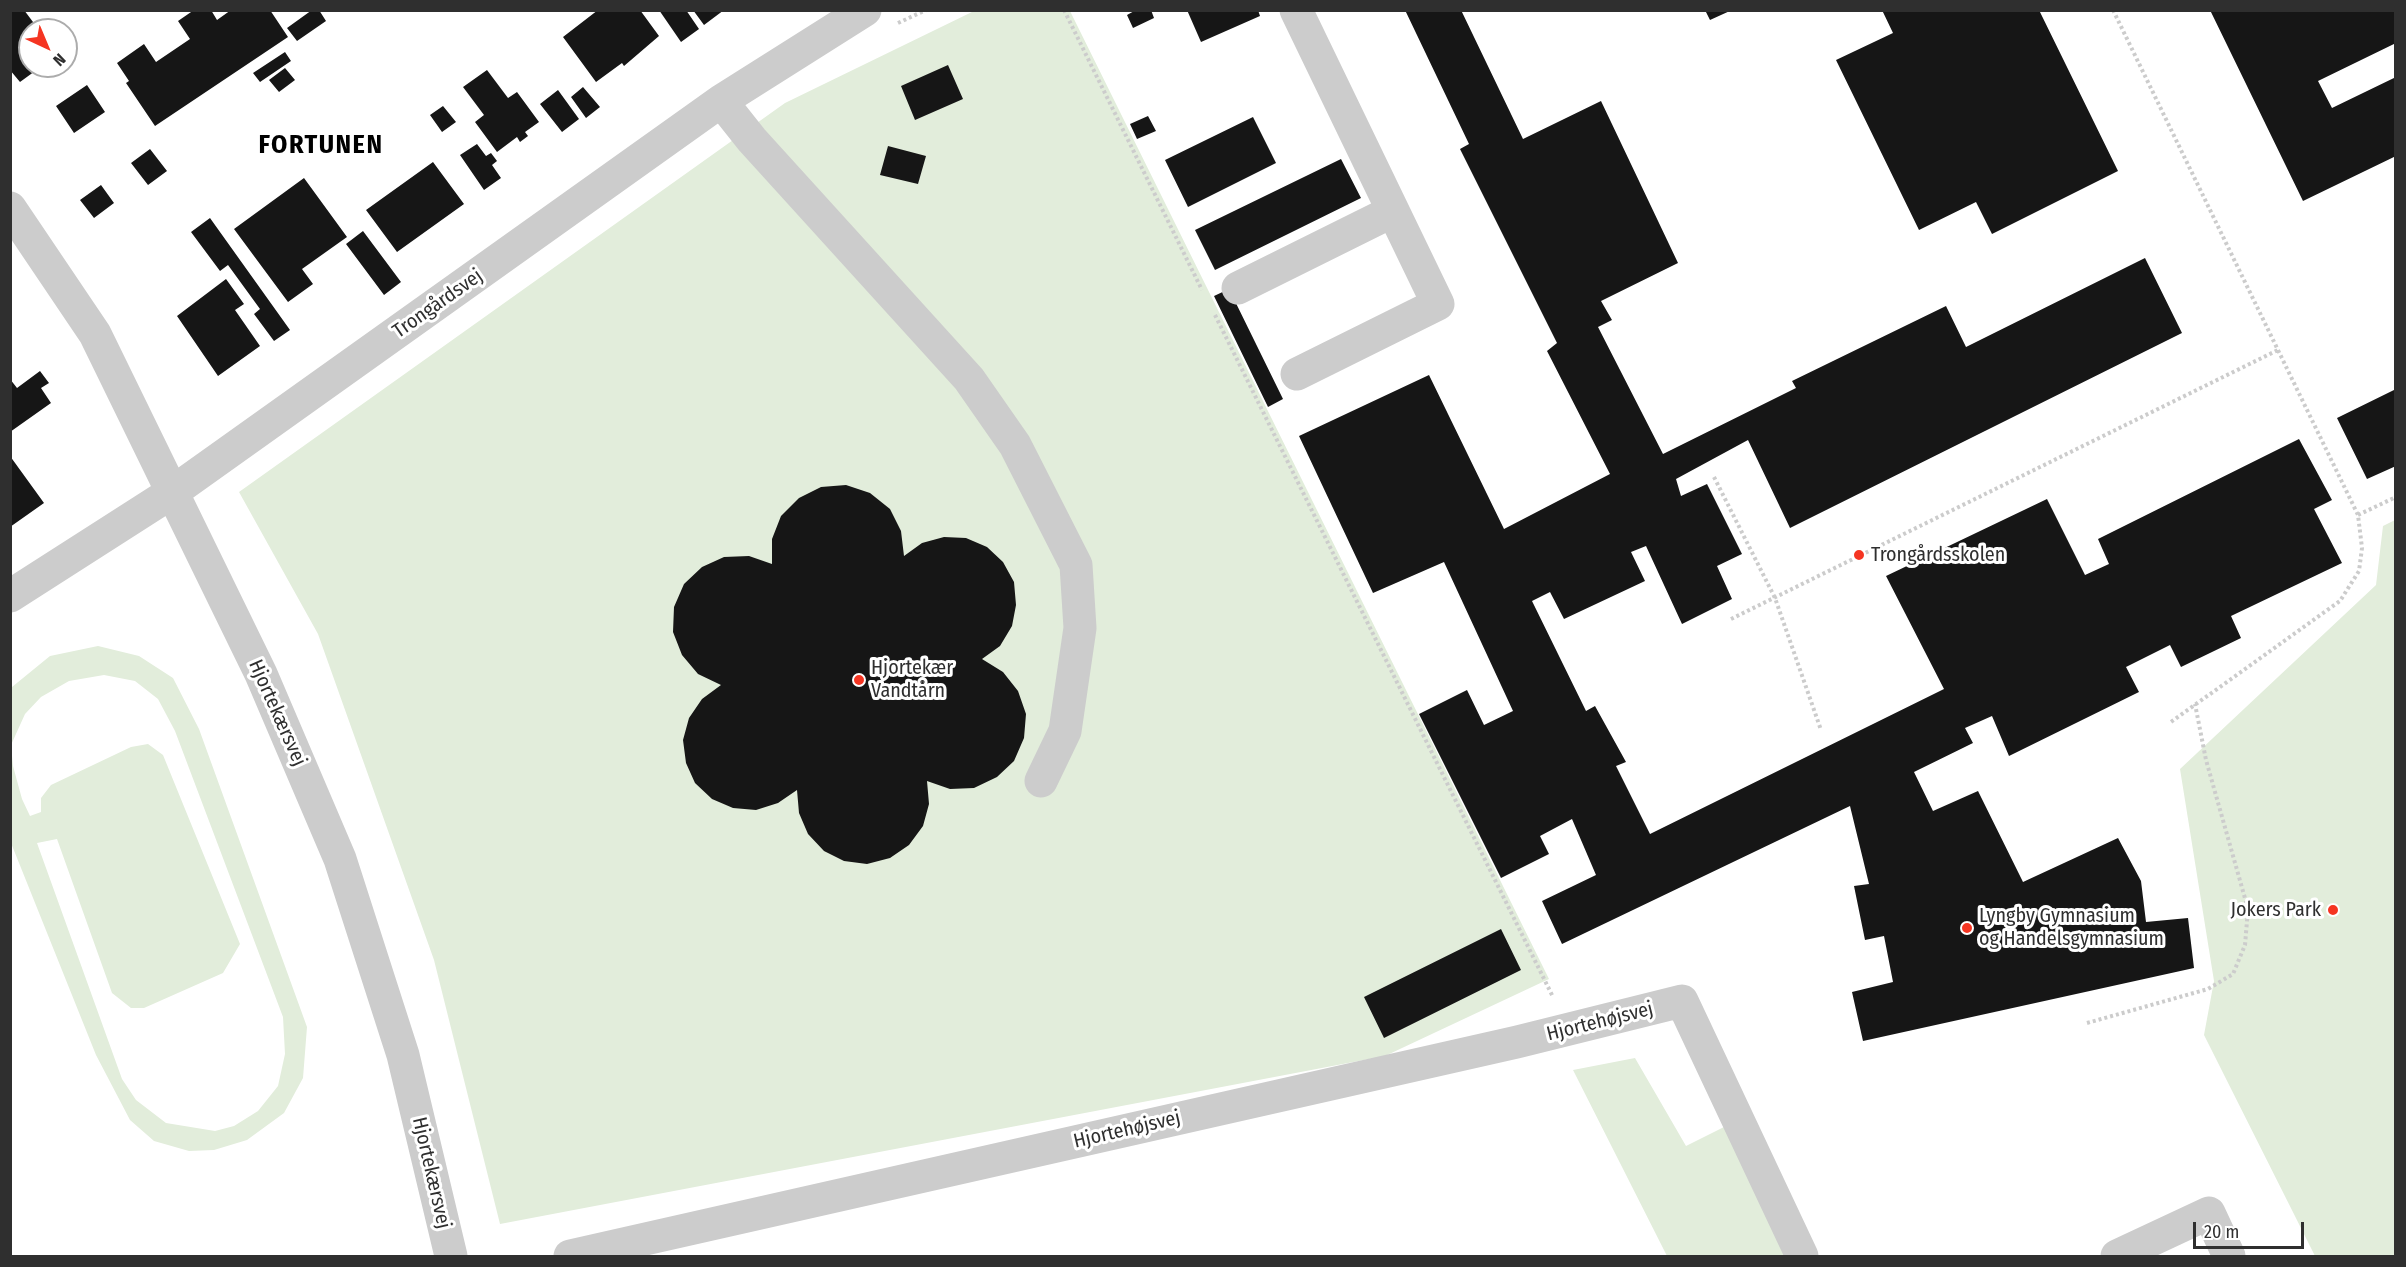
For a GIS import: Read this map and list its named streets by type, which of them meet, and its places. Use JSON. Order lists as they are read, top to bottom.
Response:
{
  "streets": {
    "street": ["Trongårdsvej", "Hjortekærsvej", "Hjortehøjsvej"]
  },
  "crossings": [
    ["Trongårdsvej", "Hjortekærsvej"]
  ],
  "districts": ["FORTUNEN"],
  "places": [
    "Trongårdsskolen",
    "Hjortekær Vandtårn",
    "Jokers Park",
    "Lyngby Gymnasium og Handelsgymnasium"
  ],
  "scale_bar": "20 m",
  "north": "bottom right"
}
